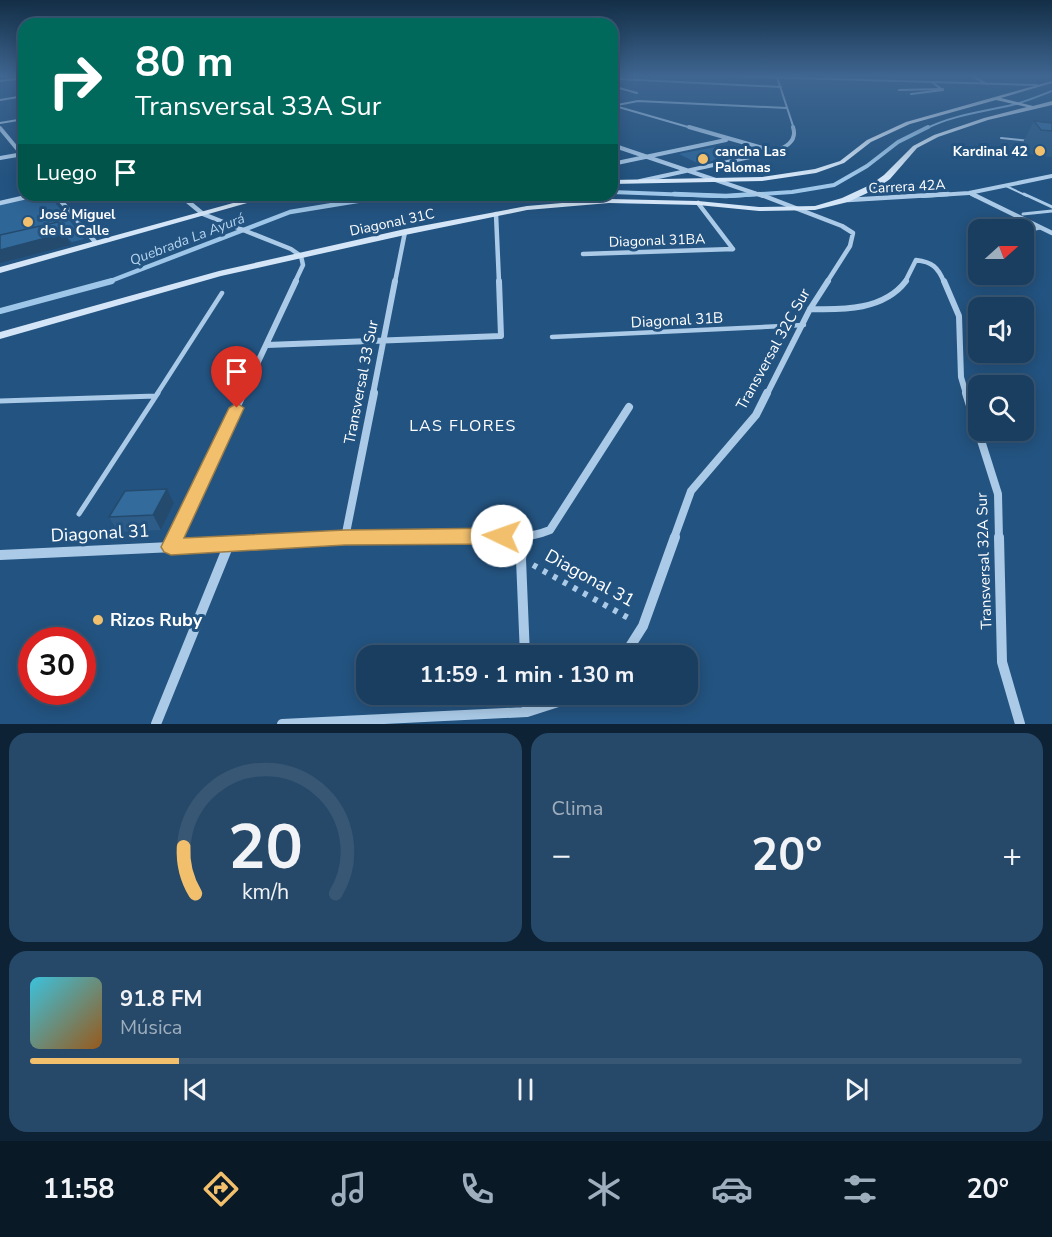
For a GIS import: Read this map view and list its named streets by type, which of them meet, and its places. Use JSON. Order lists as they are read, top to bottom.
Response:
{
  "streets": {
    "main road": ["Diagonal 31C"],
    "street": [
      "Carrera 42A",
      "Diagonal 31BA",
      "Transversal 32C Sur",
      "Transversal 33 Sur",
      "Diagonal 31",
      "Transversal 32A Sur"
    ],
    "lane": ["Diagonal 31B"]
  },
  "crossings": [
    ["Carrera 42A", "Diagonal 31C"],
    ["Diagonal 31C", "Diagonal 31BA"],
    ["Diagonal 31C", "Transversal 32C Sur"],
    ["Diagonal 31C", "Transversal 33 Sur"],
    ["Diagonal 31B", "Transversal 32C Sur"],
    ["Transversal 32C Sur", "Diagonal 31"],
    ["Transversal 32C Sur", "Transversal 32A Sur"],
    ["Transversal 33 Sur", "Diagonal 31"]
  ],
  "districts": ["LAS FLORES"],
  "water": ["Quebrada La Ayurá"],
  "places": [
    "Kardinal 42",
    "cancha Las Palomas",
    "José Miguel de la Calle",
    "Rizos Ruby"
  ],
  "north": "right",
  "page": {
    "turn": ["80 m", "Transversal 33A Sur"],
    "then": "Luego",
    "limit": "30",
    "trip": "11:59 · 1 min · 130 m",
    "tile": "Clima",
    "heat": ["−", "20°", "+"],
    "song": ["91.8 FM", "Música"],
    "tabs": ["11:58", "20°"],
    "gauge": ["20", "km/h"]
  }
}
